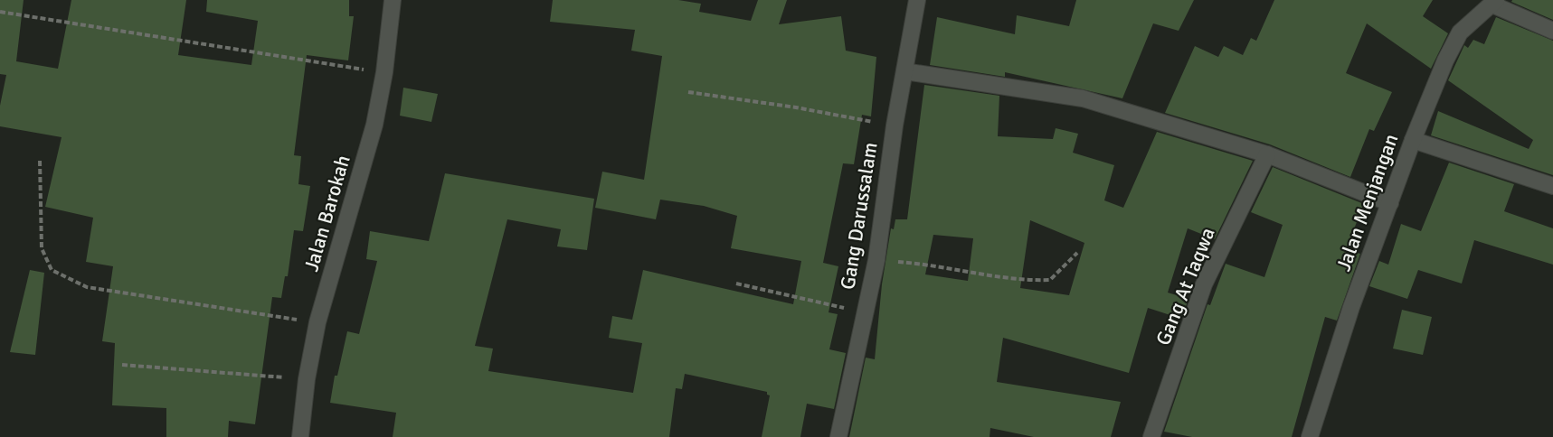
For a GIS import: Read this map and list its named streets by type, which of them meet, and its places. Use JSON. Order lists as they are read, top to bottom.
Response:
{
  "streets": {
    "street": [
      "Jalan Menjangan",
      "Jalan Barokah",
      "Gang Darussalam",
      "Gang At Taqwa"
    ]
  }
}
